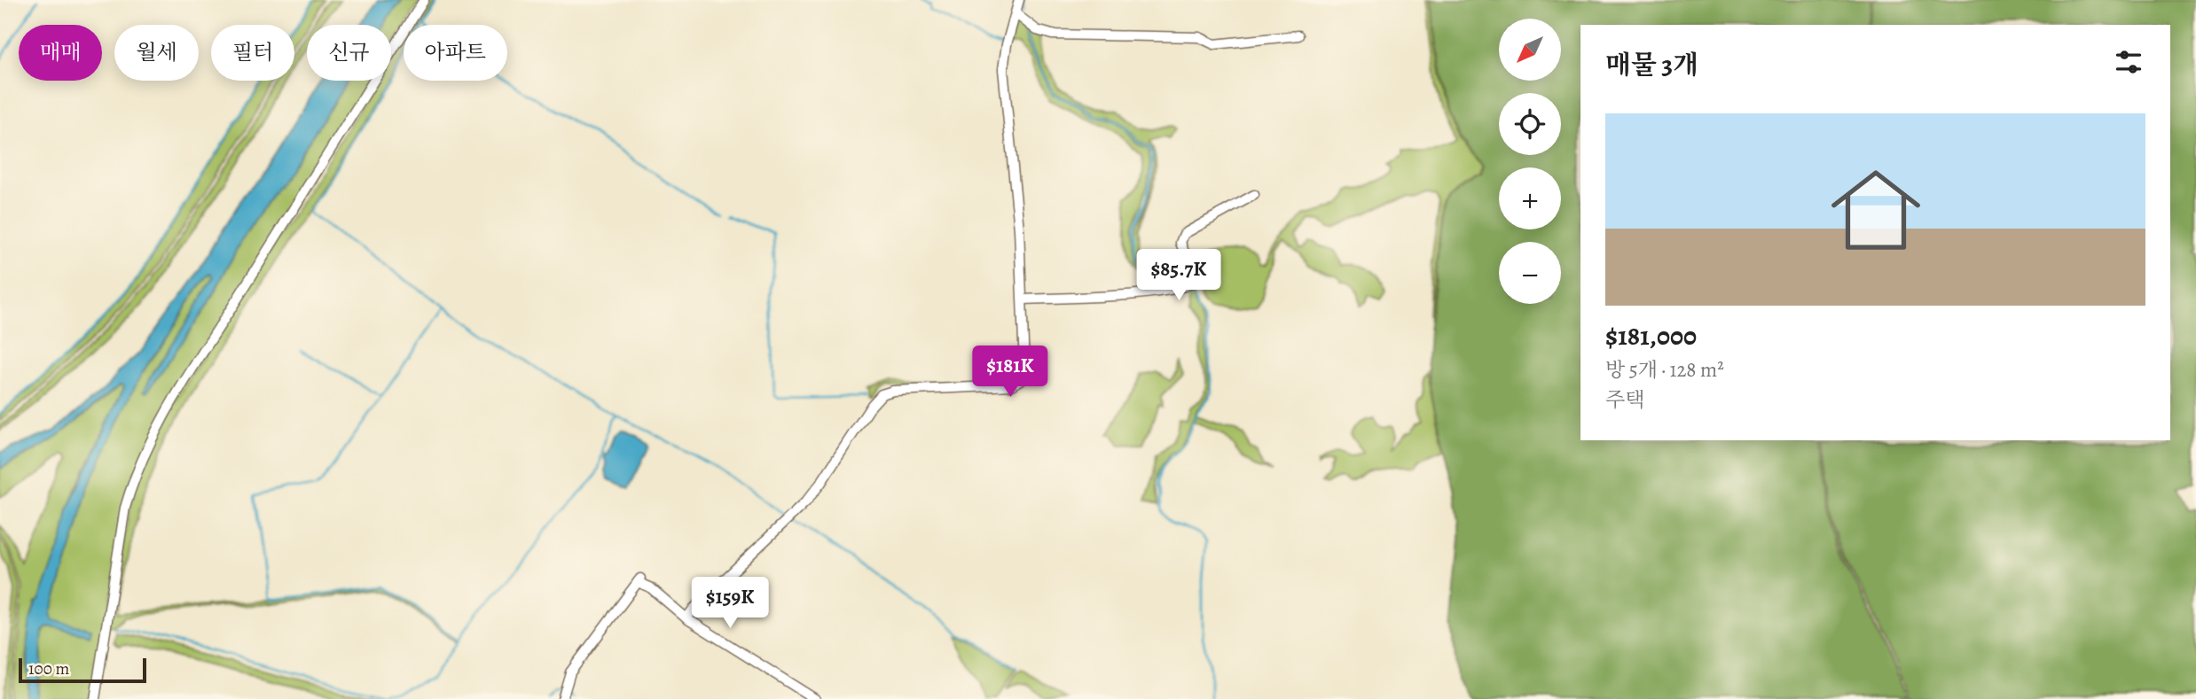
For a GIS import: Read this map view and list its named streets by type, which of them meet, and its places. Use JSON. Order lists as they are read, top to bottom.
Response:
{
  "scale_bar": "100 m",
  "north": "bottom left",
  "page": {
    "map_buttons": ["+", "−"],
    "chip": [
      "매매",
      "월세",
      "필터",
      "신규",
      "아파트"
    ],
    "heading": "매물 3개",
    "list": [
      {
        "name": "$181,000",
        "note": "방 5개 · 128 m² · 주택"
      }
    ],
    "price": ["$85.7K", "$181K", "$159K"],
    "scale": "100 m"
  }
}
